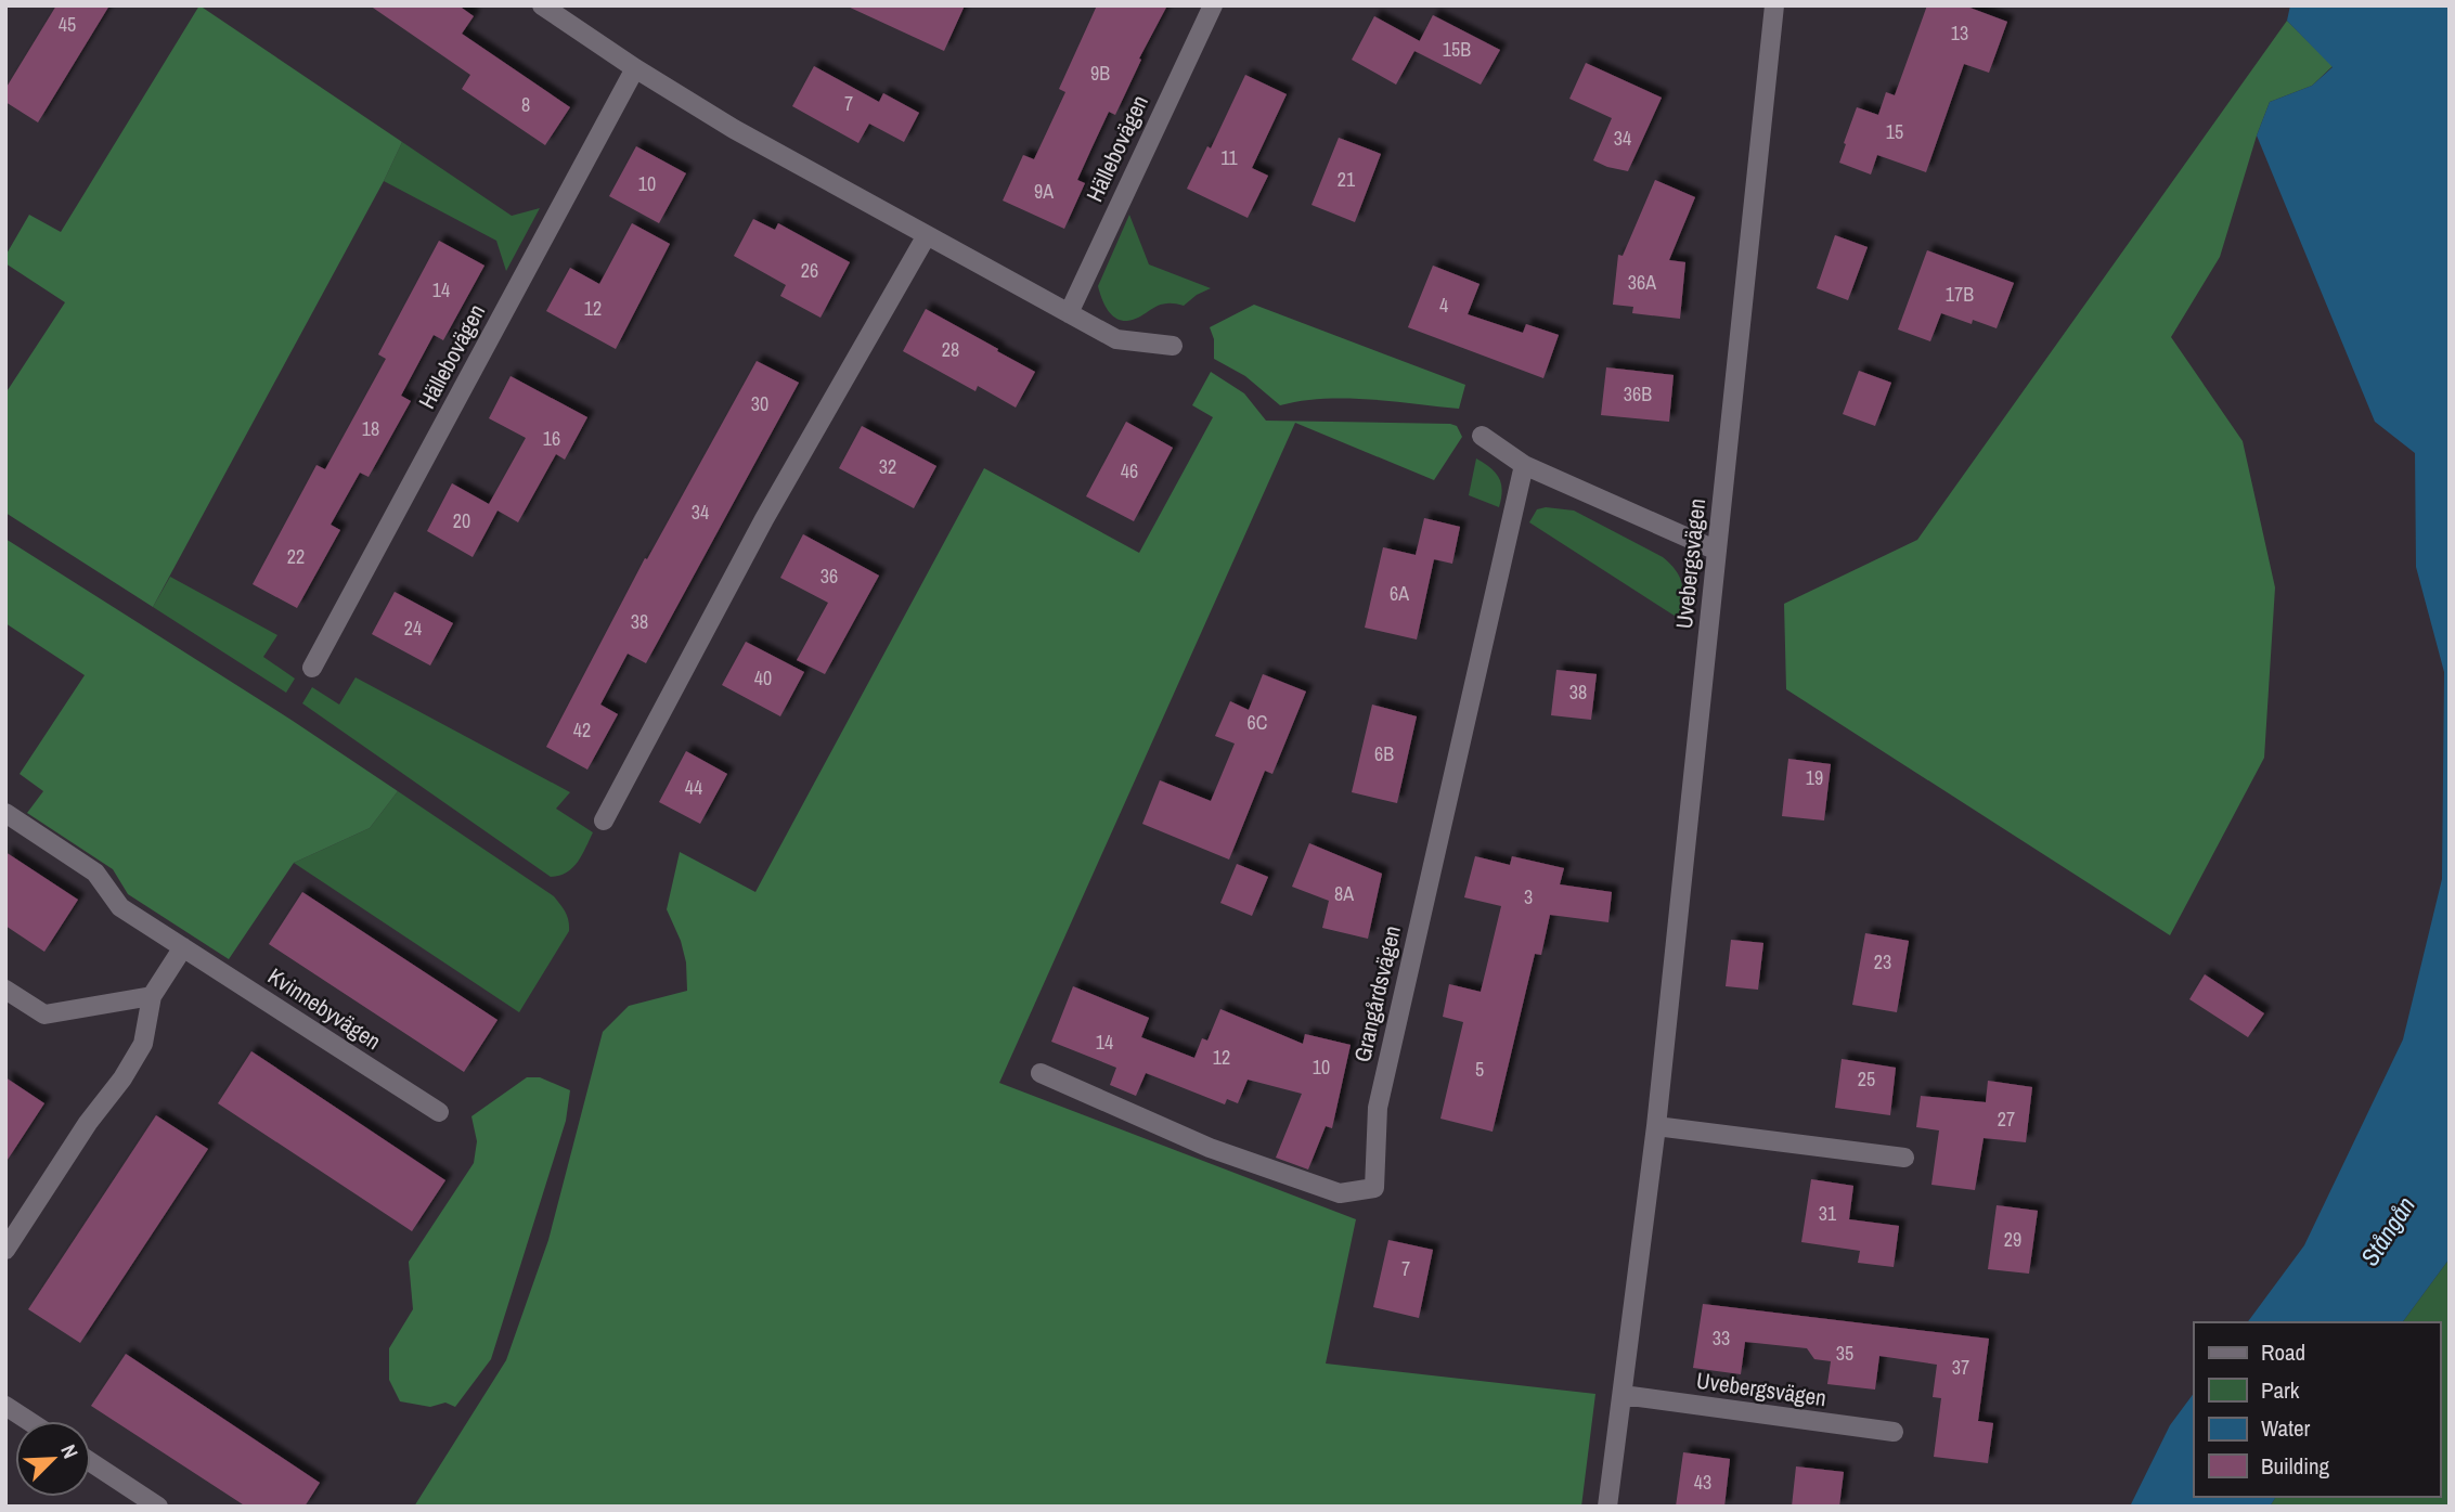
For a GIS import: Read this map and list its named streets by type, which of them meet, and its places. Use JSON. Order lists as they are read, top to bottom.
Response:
{
  "streets": {
    "street": [
      "Hällebovägen",
      "Uvebergsvägen",
      "Grangårdsvägen",
      "Kvinnebyvägen"
    ]
  },
  "water": ["Stångån"],
  "house_numbers": [
    "45",
    "13",
    "15B",
    "9B",
    "7",
    "8",
    "15",
    "34",
    "11",
    "21",
    "10",
    "9A",
    "26",
    "36A",
    "14",
    "17B",
    "4",
    "12",
    "28",
    "36B",
    "30",
    "18",
    "16",
    "32",
    "46",
    "34",
    "20",
    "22",
    "36",
    "6A",
    "38",
    "24",
    "40",
    "38",
    "6C",
    "42",
    "6B",
    "19",
    "44",
    "8A",
    "3",
    "23",
    "14",
    "12",
    "10",
    "5",
    "25",
    "27",
    "31",
    "29",
    "7",
    "33",
    "35",
    "37",
    "43"
  ],
  "legend": [
    "Road",
    "Park",
    "Water",
    "Building"
  ],
  "north": "top right"
}
